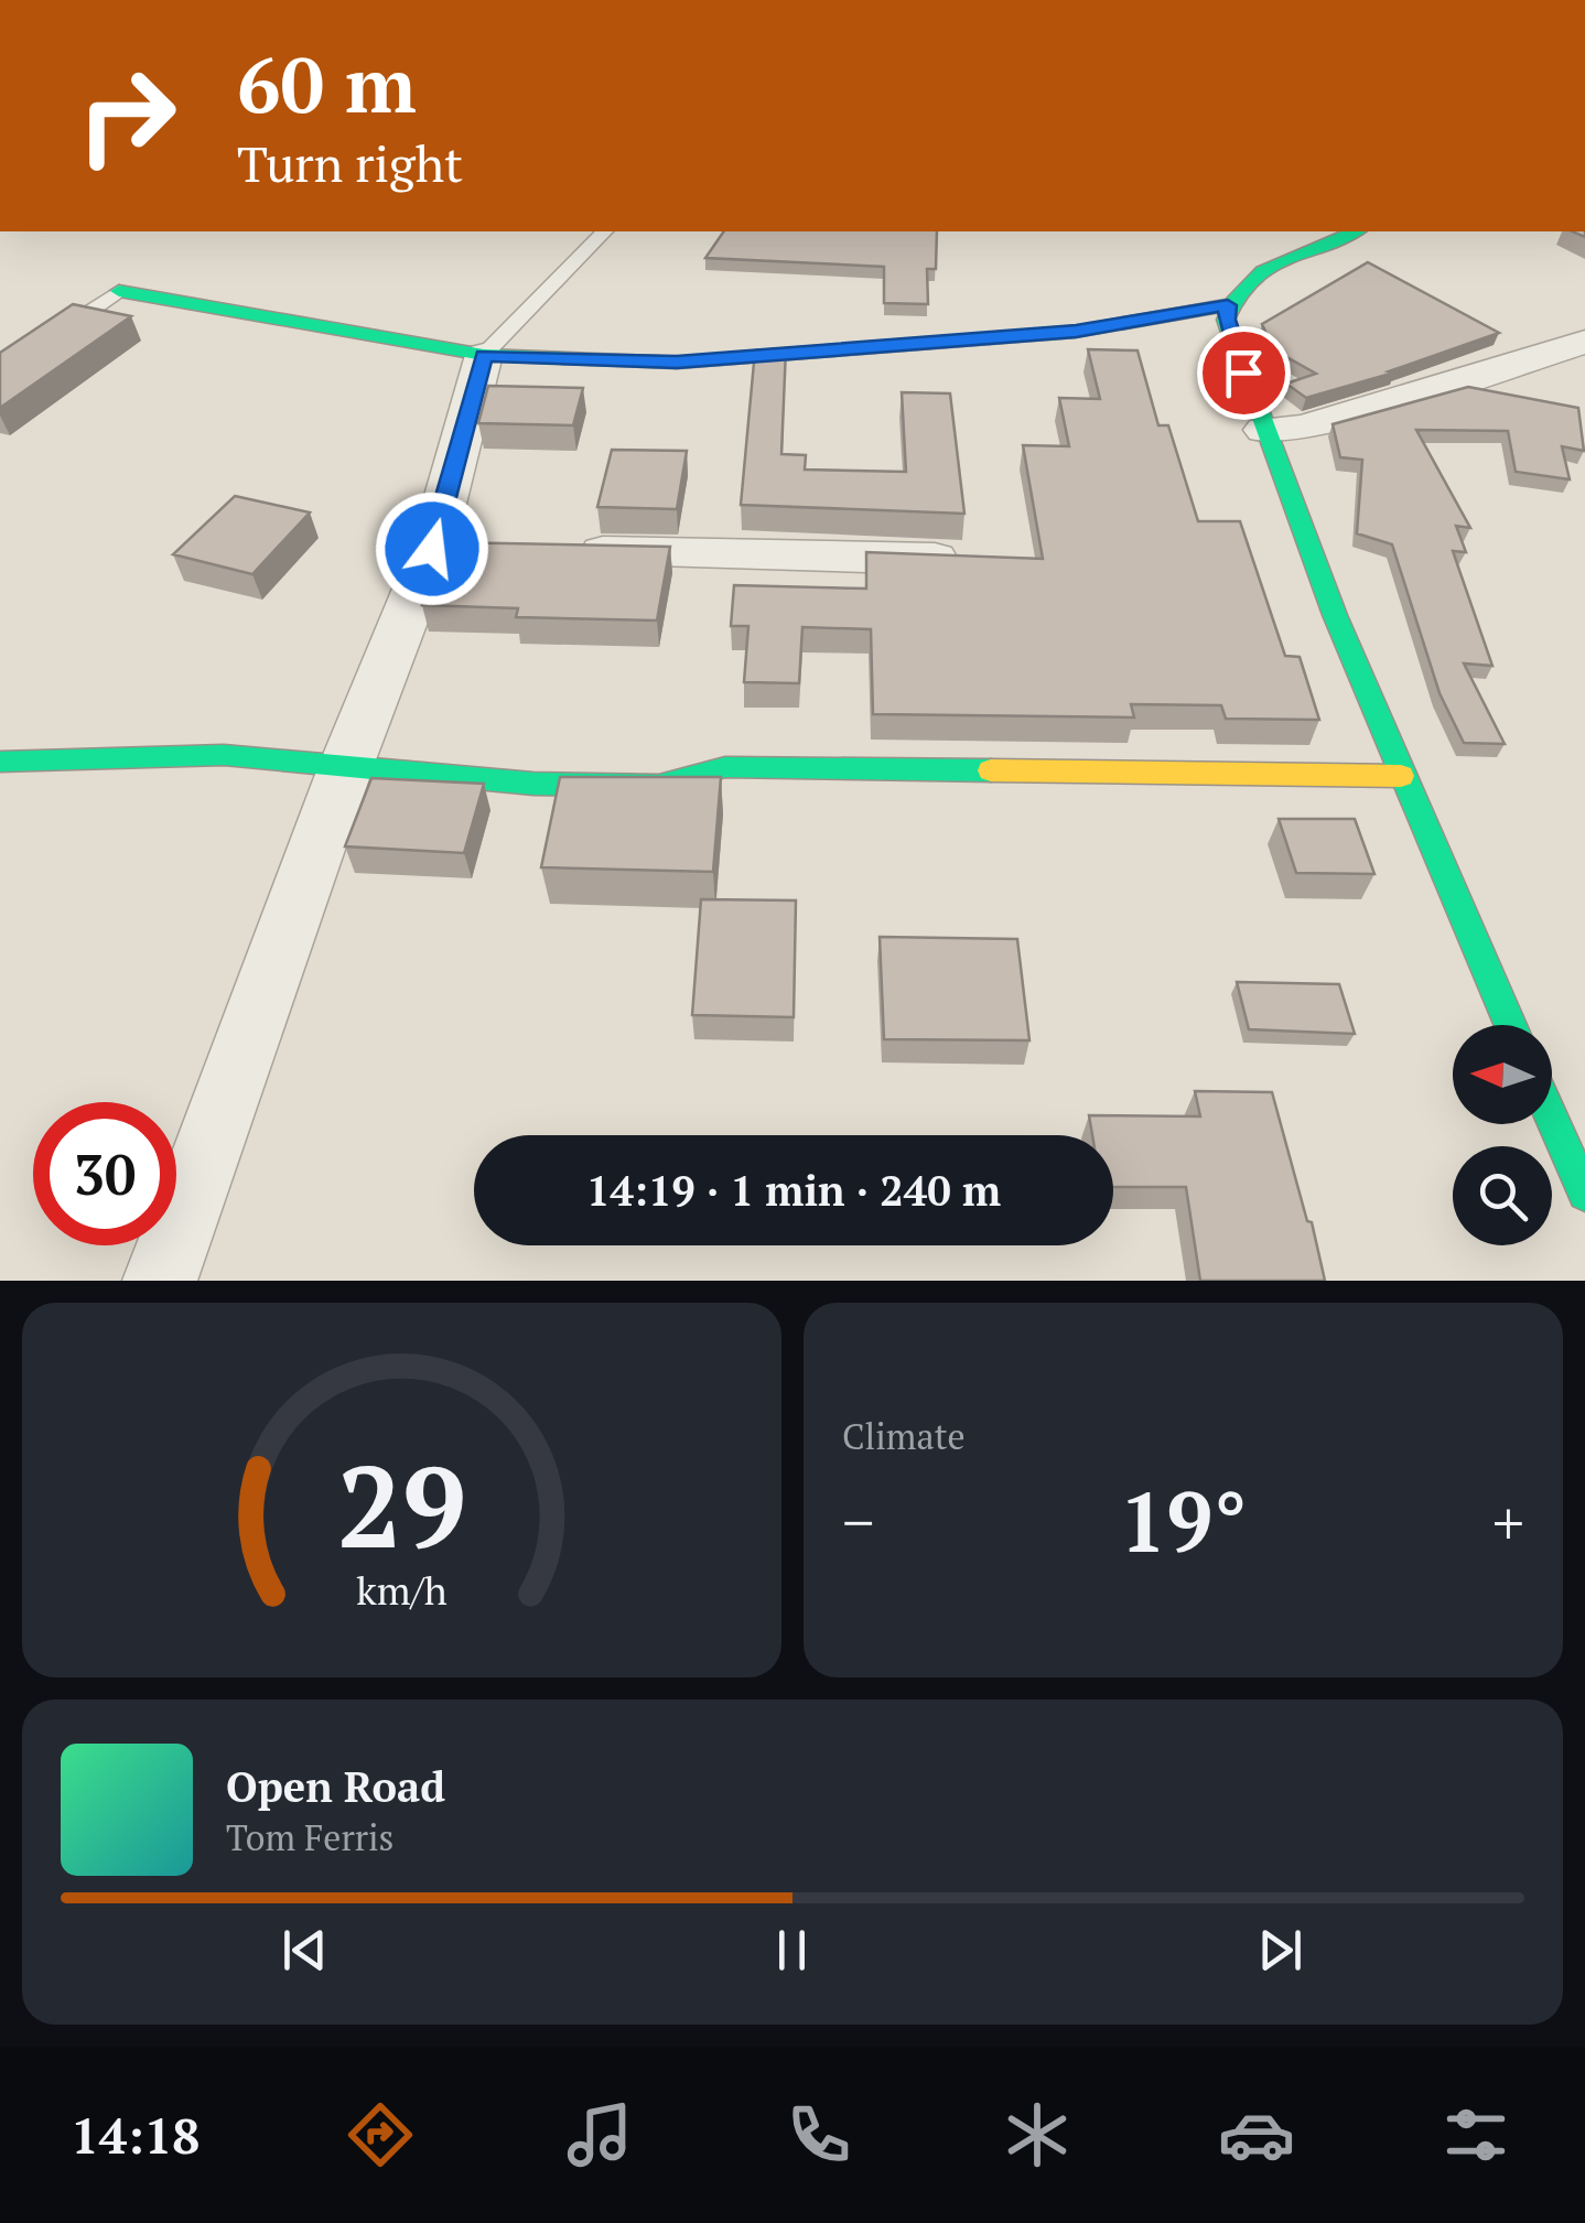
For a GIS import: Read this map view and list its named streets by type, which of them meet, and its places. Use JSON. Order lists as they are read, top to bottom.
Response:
{
  "north": "left",
  "page": {
    "turn": ["60 m", "Turn right"],
    "limit": "30",
    "trip": "14:19 · 1 min · 240 m",
    "tile": "Climate",
    "heat": ["−", "19°", "+"],
    "song": ["Open Road", "Tom Ferris"],
    "tabs": "14:18",
    "gauge": ["29", "km/h"]
  }
}
